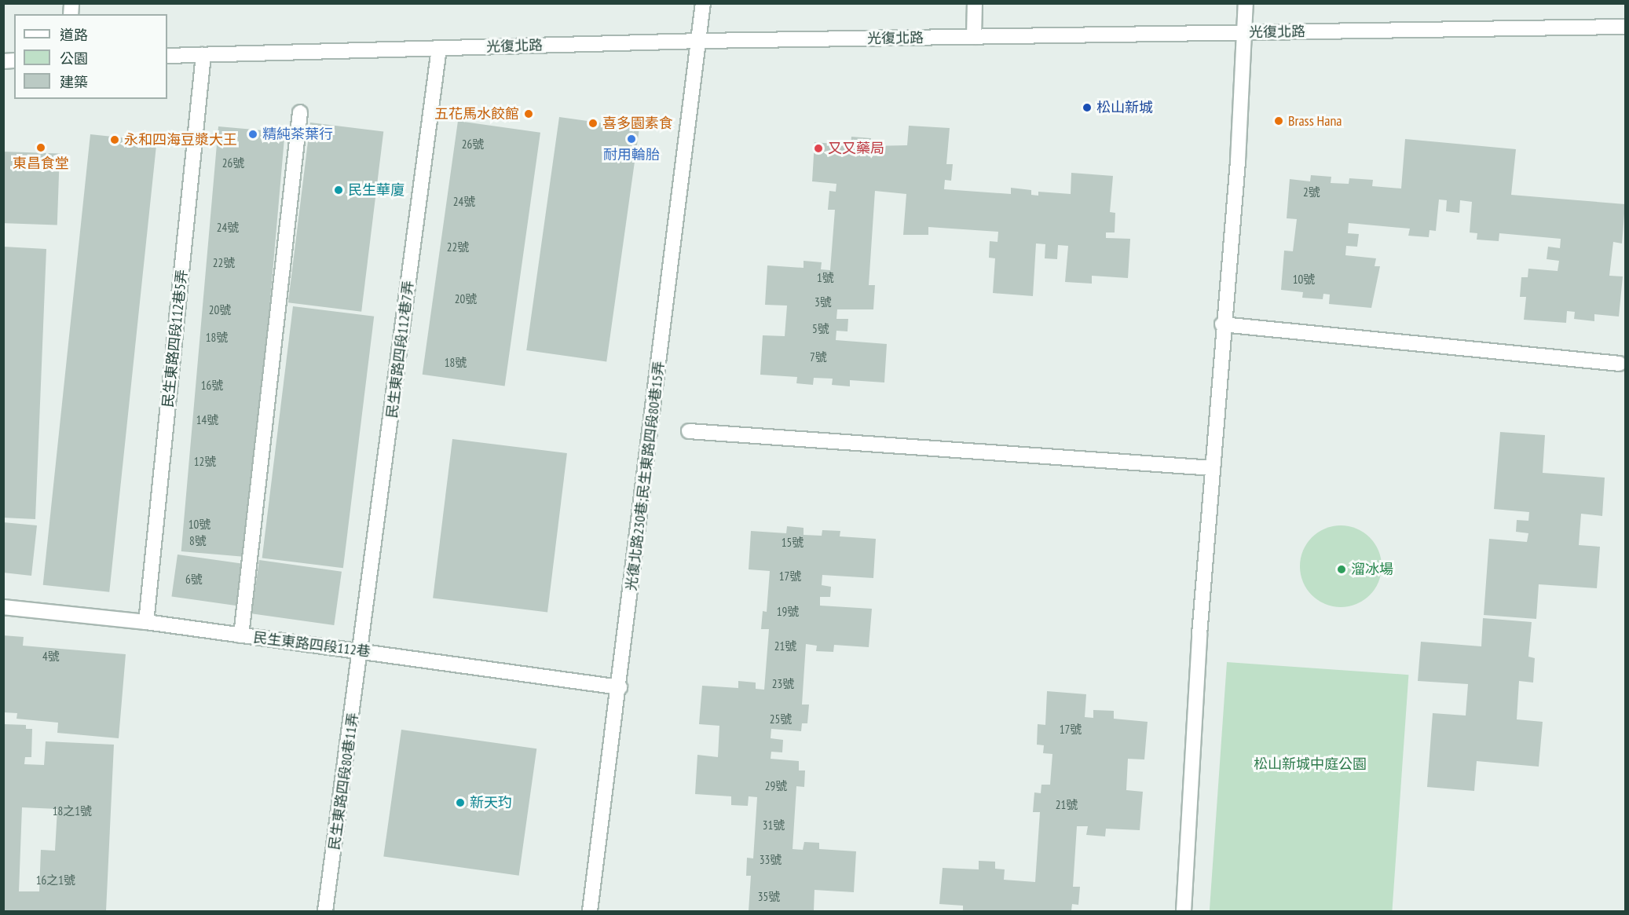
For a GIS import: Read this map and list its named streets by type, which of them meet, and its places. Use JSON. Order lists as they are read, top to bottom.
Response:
{
  "streets": {
    "street": [
      "光復北路",
      "民生東路四段112巷5弄",
      "民生東路四段112巷7弄",
      "光復北路230巷;民生東路四段80巷15弄",
      "民生東路四段112巷",
      "民生東路四段80巷11弄"
    ]
  },
  "crossings": [
    ["光復北路", "民生東路四段112巷5弄"],
    ["光復北路", "民生東路四段112巷7弄"],
    ["光復北路", "光復北路230巷;民生東路四段80巷15弄"],
    ["民生東路四段112巷5弄", "民生東路四段112巷"],
    ["民生東路四段112巷7弄", "民生東路四段112巷"],
    ["民生東路四段112巷7弄", "民生東路四段80巷11弄"],
    ["光復北路230巷;民生東路四段80巷15弄", "民生東路四段112巷"],
    ["民生東路四段112巷", "民生東路四段80巷11弄"]
  ],
  "parks": ["松山新城中庭公園"],
  "places": [
    "松山新城",
    "五花馬水餃館",
    "Brass Hana",
    "喜多園素食",
    "精純茶葉行",
    "耐用輪胎",
    "永和四海豆漿大王",
    "東昌食堂",
    "又又藥局",
    "民生華廈",
    "溜冰場",
    "新天玓"
  ],
  "house_numbers": [
    "26號",
    "26號",
    "2號",
    "24號",
    "24號",
    "22號",
    "22號",
    "1號",
    "10號",
    "20號",
    "3號",
    "20號",
    "5號",
    "18號",
    "7號",
    "18號",
    "16號",
    "14號",
    "12號",
    "10號",
    "8號",
    "15號",
    "17號",
    "6號",
    "19號",
    "21號",
    "4號",
    "23號",
    "25號",
    "17號",
    "29號",
    "21號",
    "18之1號",
    "31號",
    "33號",
    "16之1號",
    "35號"
  ],
  "legend": ["道路", "公園", "建築"]
}
